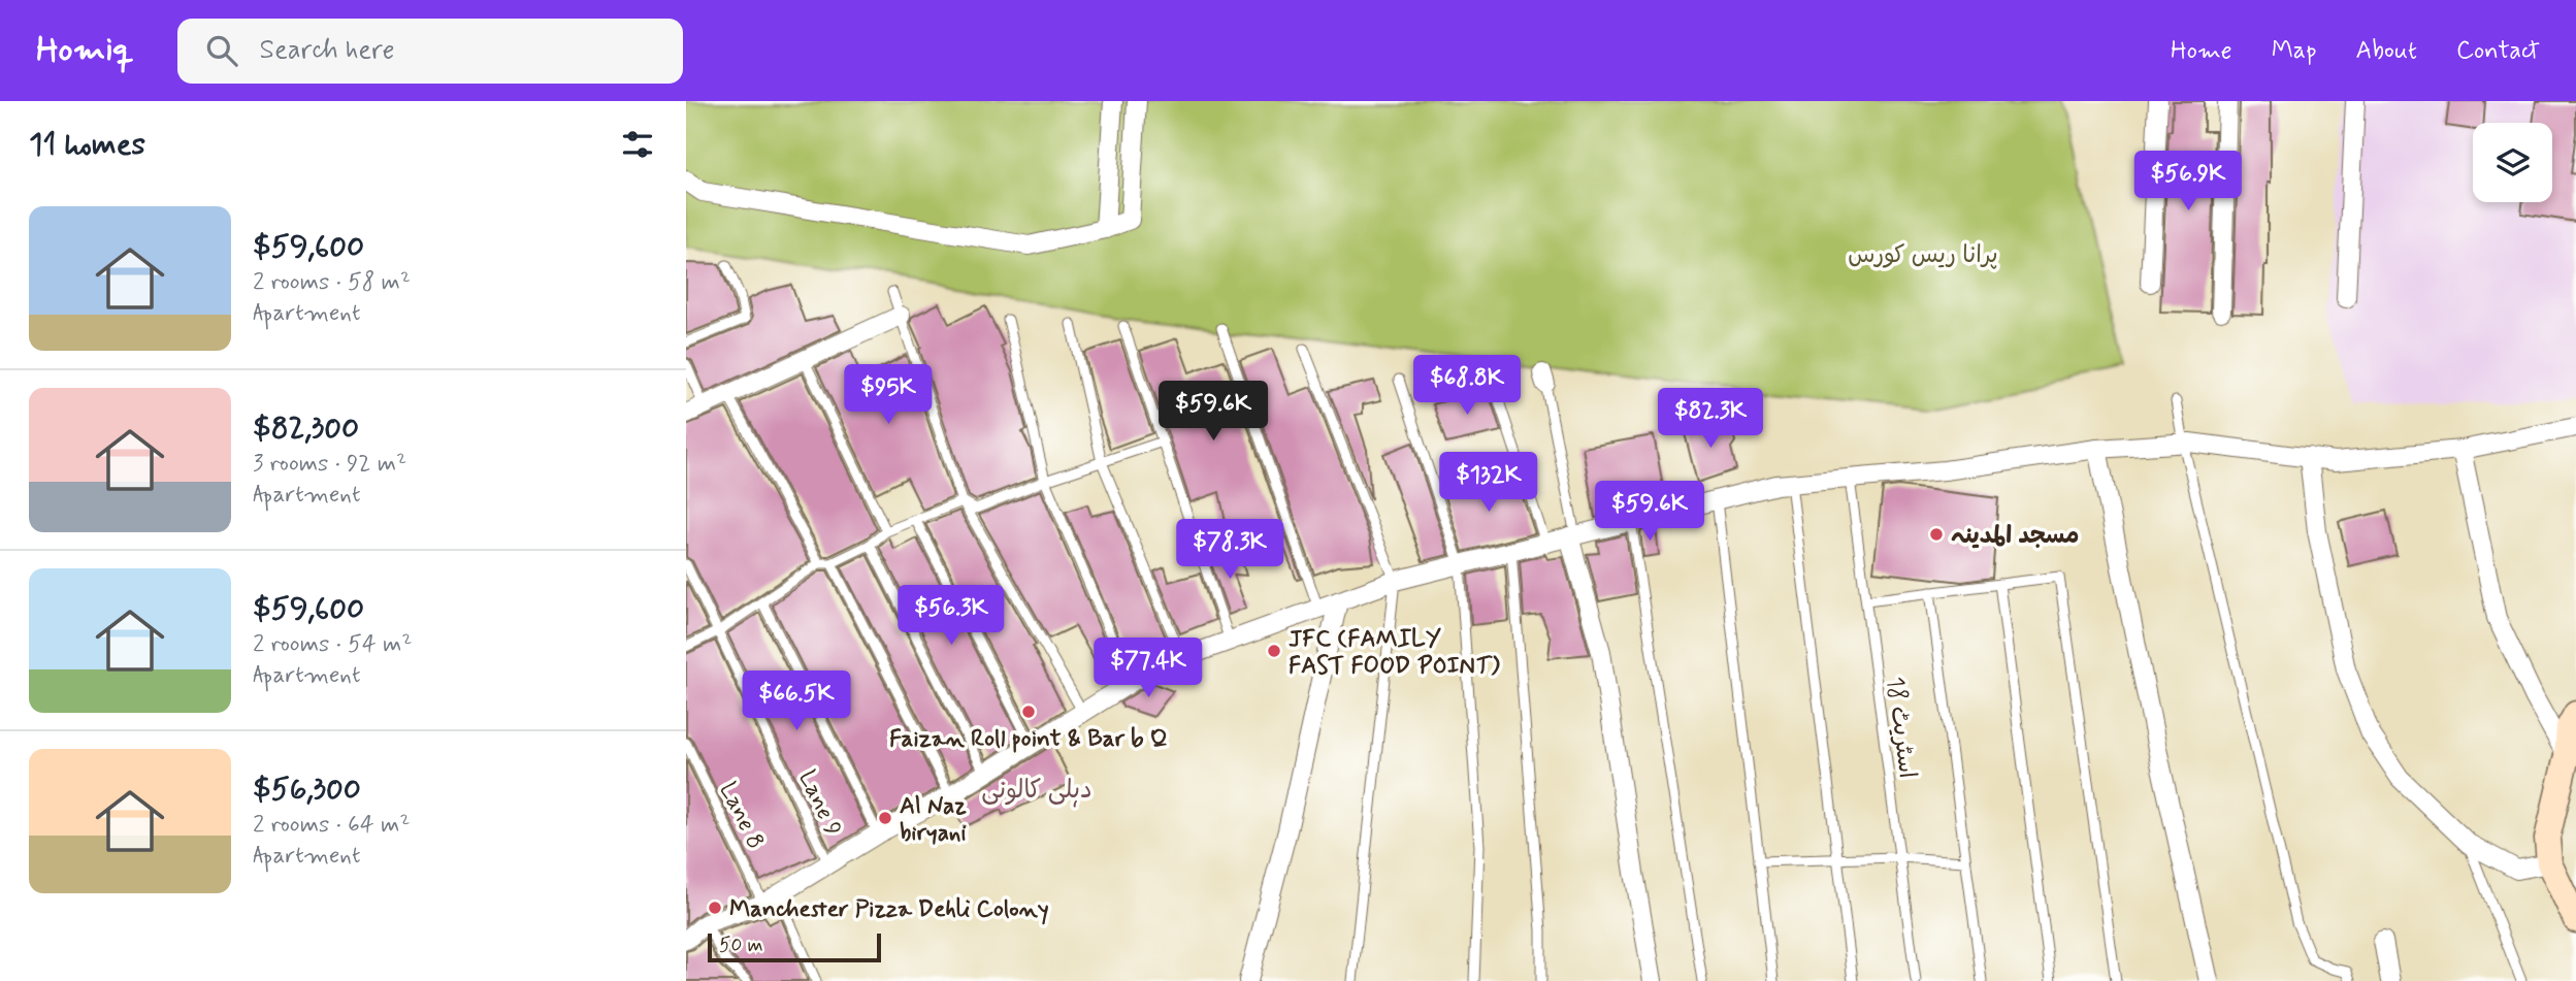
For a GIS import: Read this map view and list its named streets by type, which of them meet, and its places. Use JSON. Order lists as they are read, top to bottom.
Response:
{
  "streets": {
    "lane": ["اسٹریٹ 18", "Lane 9", "Lane 8"]
  },
  "districts": ["دہلی کالونی"],
  "parks": ["پرانا ریس کورس"],
  "places": [
    "مسجد المدینہ",
    "JFC (FAMILY FAST FOOD POINT)",
    "Faizan Roll point & Bar b Q",
    "Al Naz biryani",
    "Manchester Pizza Dehli Colony"
  ],
  "scale_bar": "50 m",
  "page": {
    "header": "Homiq",
    "search": "Search here",
    "nav": [
      "Home",
      "Map",
      "About",
      "Contact"
    ],
    "heading": "11 homes",
    "price": [
      "$56.9K",
      "$68.8K",
      "$95K",
      "$59.6K",
      "$82.3K",
      "$132K",
      "$59.6K",
      "$78.3K",
      "$56.3K",
      "$77.4K",
      "$66.5K"
    ],
    "list": [
      {
        "name": "$59,600",
        "note": "2 rooms · 58 m² · Apartment"
      },
      {
        "name": "$82,300",
        "note": "3 rooms · 92 m² · Apartment"
      },
      {
        "name": "$59,600",
        "note": "2 rooms · 54 m² · Apartment"
      },
      {
        "name": "$56,300",
        "note": "2 rooms · 64 m² · Apartment"
      }
    ],
    "scale": "50 m"
  }
}
